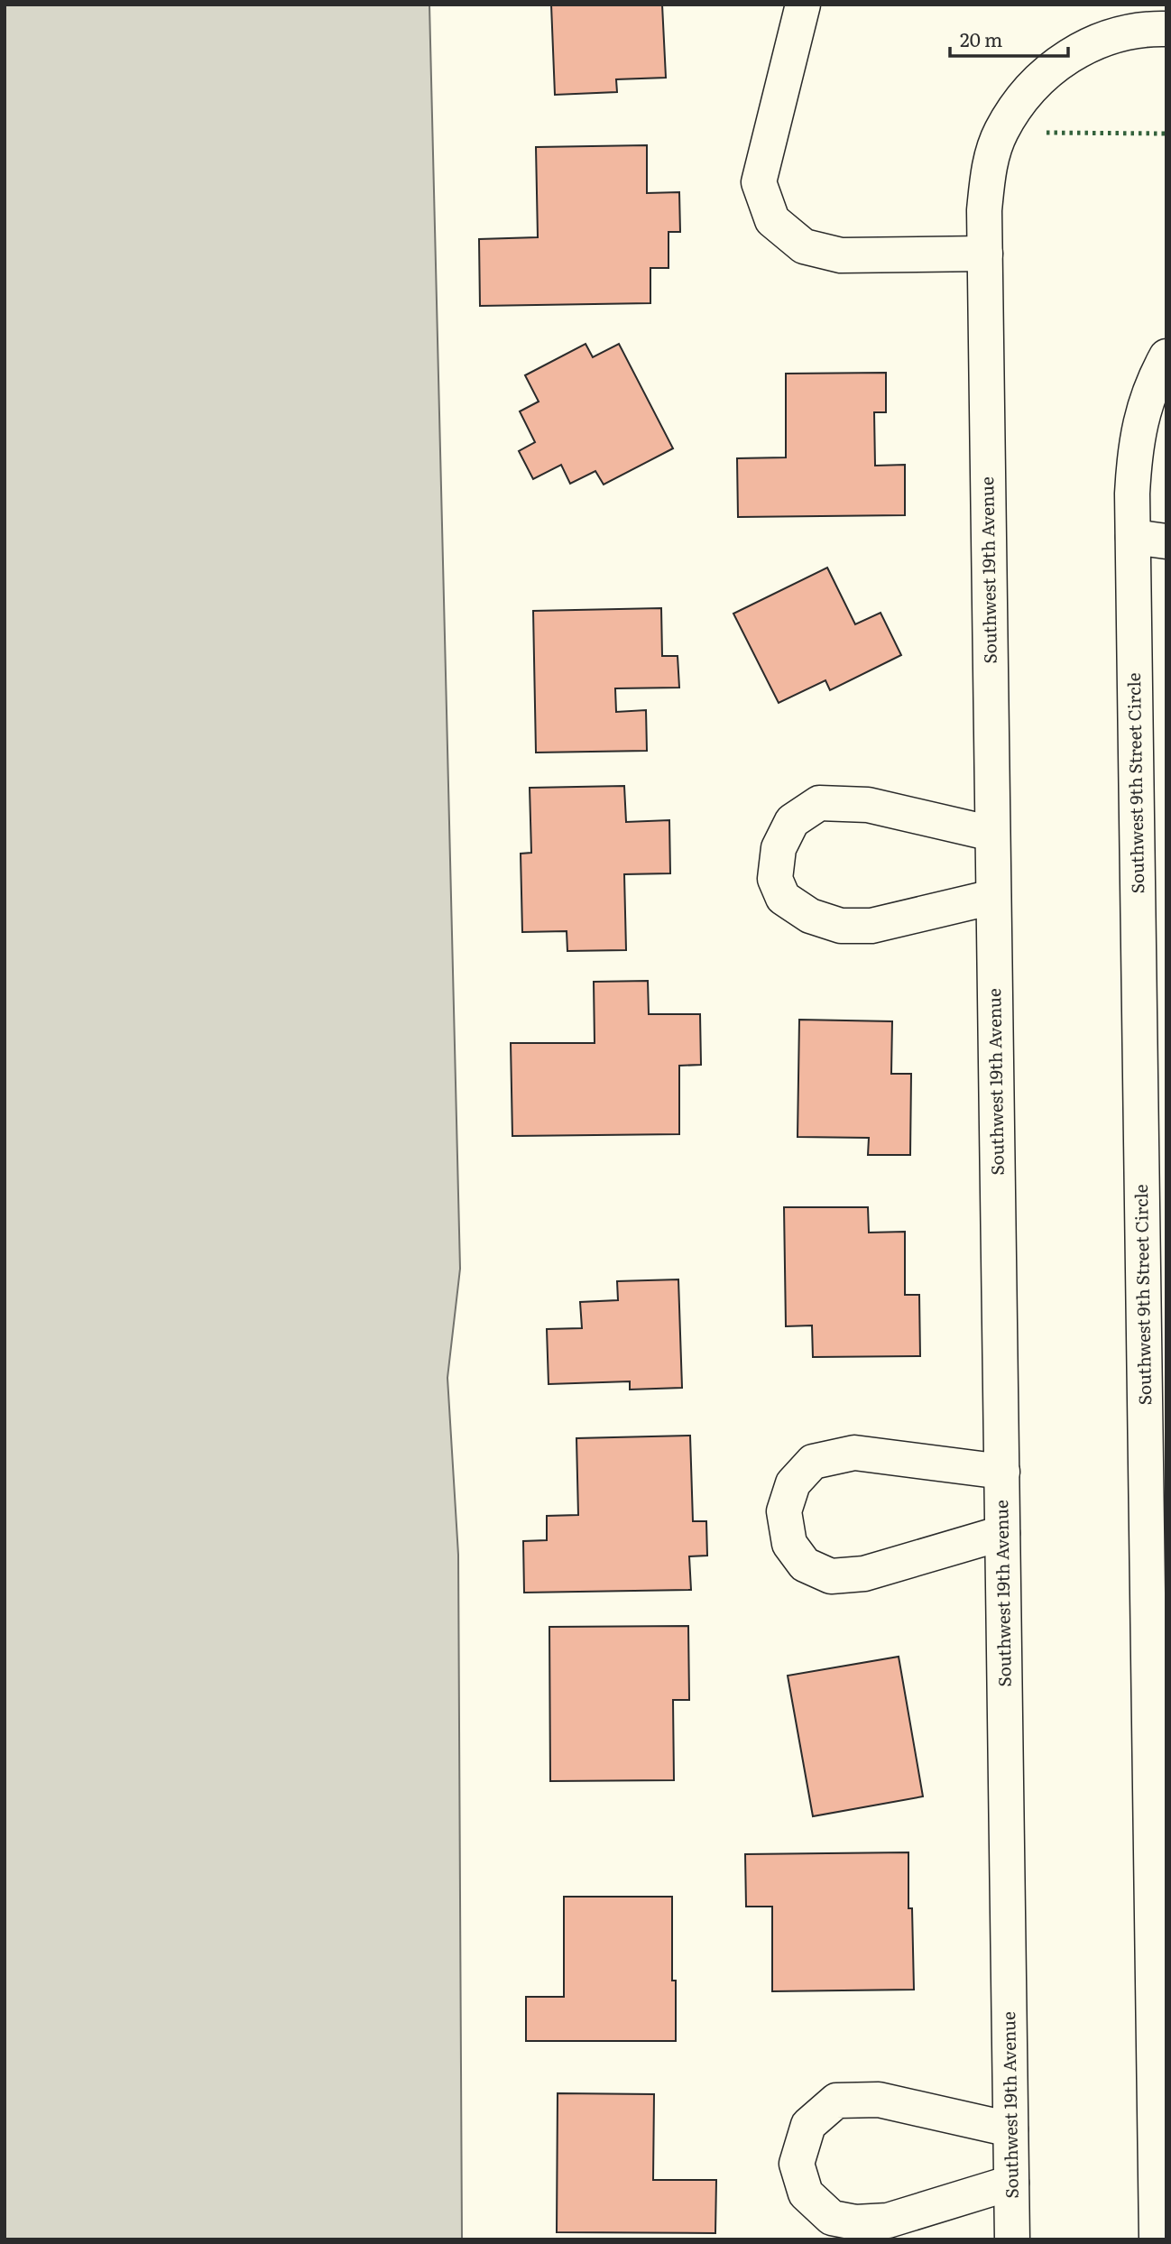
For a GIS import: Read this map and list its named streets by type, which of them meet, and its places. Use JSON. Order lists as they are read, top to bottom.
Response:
{
  "streets": {
    "street": ["Southwest 19th Avenue", "Southwest 9th Street Circle"]
  },
  "scale_bar": "20 m"
}
